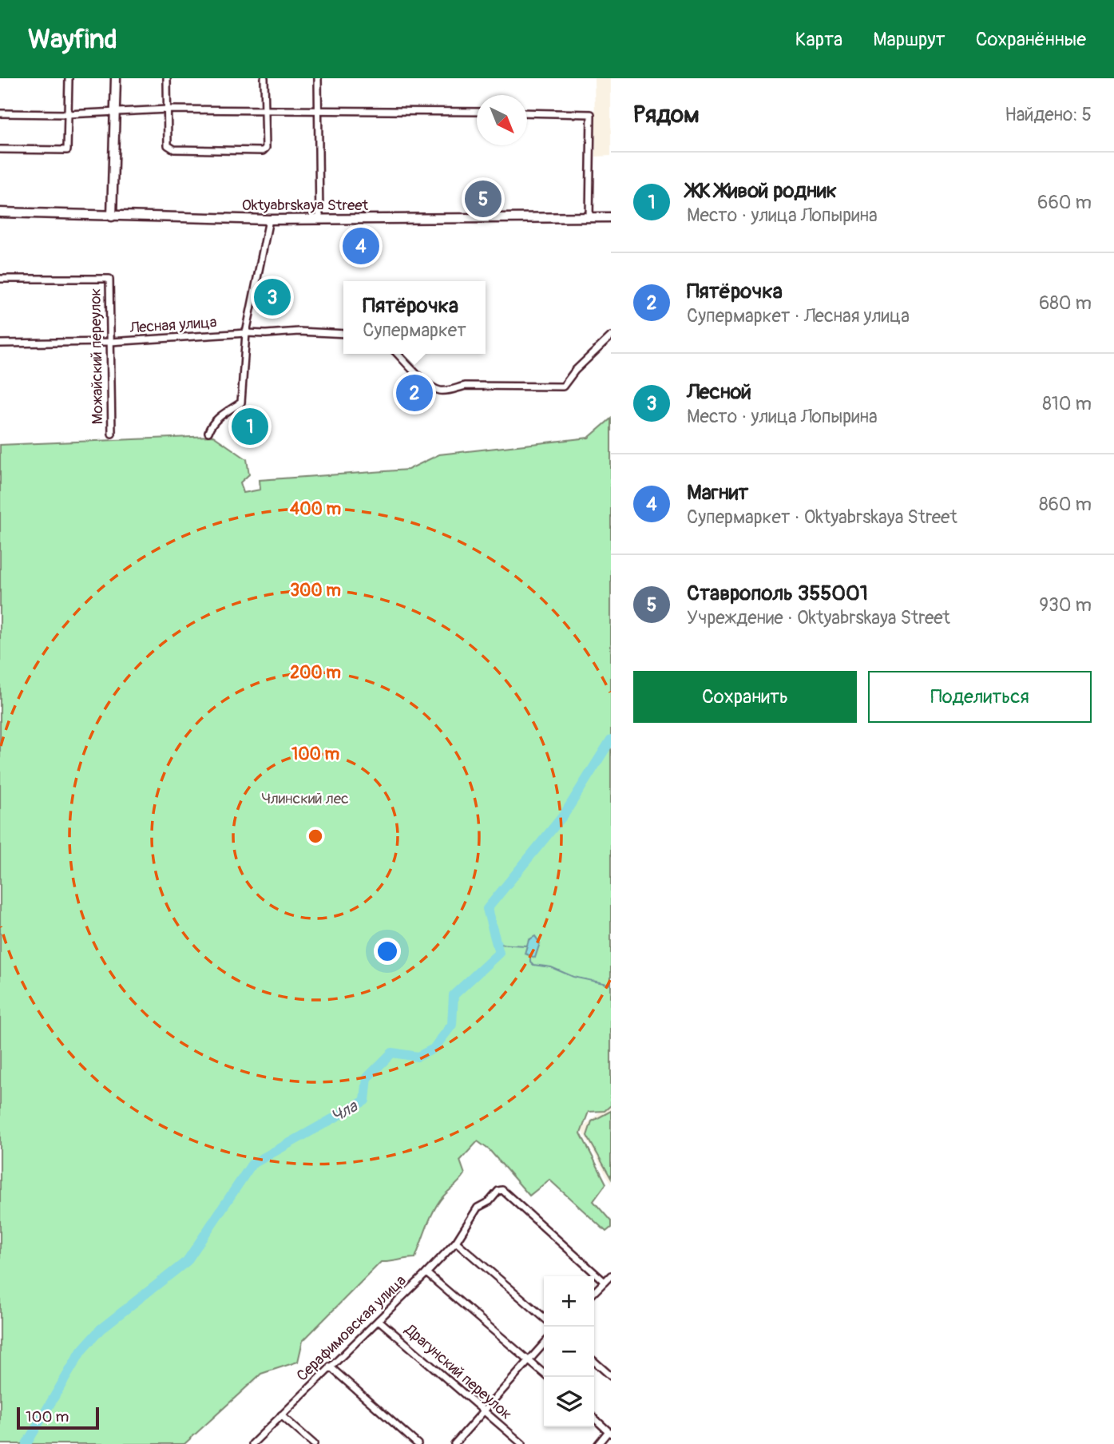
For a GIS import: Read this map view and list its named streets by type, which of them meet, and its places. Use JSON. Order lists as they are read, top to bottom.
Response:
{
  "streets": {
    "main road": ["Oktyabrskaya Street"],
    "street": [
      "Лесная улица",
      "Можайский переулок",
      "Серафимовская улица",
      "Драгунский переулок"
    ]
  },
  "crossings": [
    ["Лесная улица", "Можайский переулок"],
    ["Серафимовская улица", "Драгунский переулок"]
  ],
  "water": ["Чла"],
  "parks": ["Члинский лес"],
  "scale_bar": "100 m",
  "north": "bottom right",
  "page": {
    "header": "Wayfind",
    "nav": ["Карта", "Маршрут", "Сохранённые"],
    "heading": ["Рядом", "Найдено: 5"],
    "list": [
      {
        "mark": "1",
        "name": "ЖК Живой родник",
        "note": "Место · улица Лопырина",
        "value": "660 m"
      },
      {
        "mark": "2",
        "name": "Пятёрочка",
        "note": "Супермаркет · Лесная улица",
        "value": "680 m"
      },
      {
        "mark": "3",
        "name": "Лесной",
        "note": "Место · улица Лопырина",
        "value": "810 m"
      },
      {
        "mark": "4",
        "name": "Магнит",
        "note": "Супермаркет · Oktyabrskaya Street",
        "value": "860 m"
      },
      {
        "mark": "5",
        "name": "Ставрополь 355001",
        "note": "Учреждение · Oktyabrskaya Street",
        "value": "930 m"
      }
    ],
    "pins": [
      "5",
      "4",
      "3",
      "2",
      "1"
    ],
    "popup": ["Пятёрочка", "Супермаркет"],
    "buttons": ["Сохранить", "Поделиться"],
    "map_buttons": ["+", "−"],
    "scale": "100 m"
  },
  "rings": [
    "400 m",
    "300 m",
    "200 m",
    "100 m"
  ]
}
